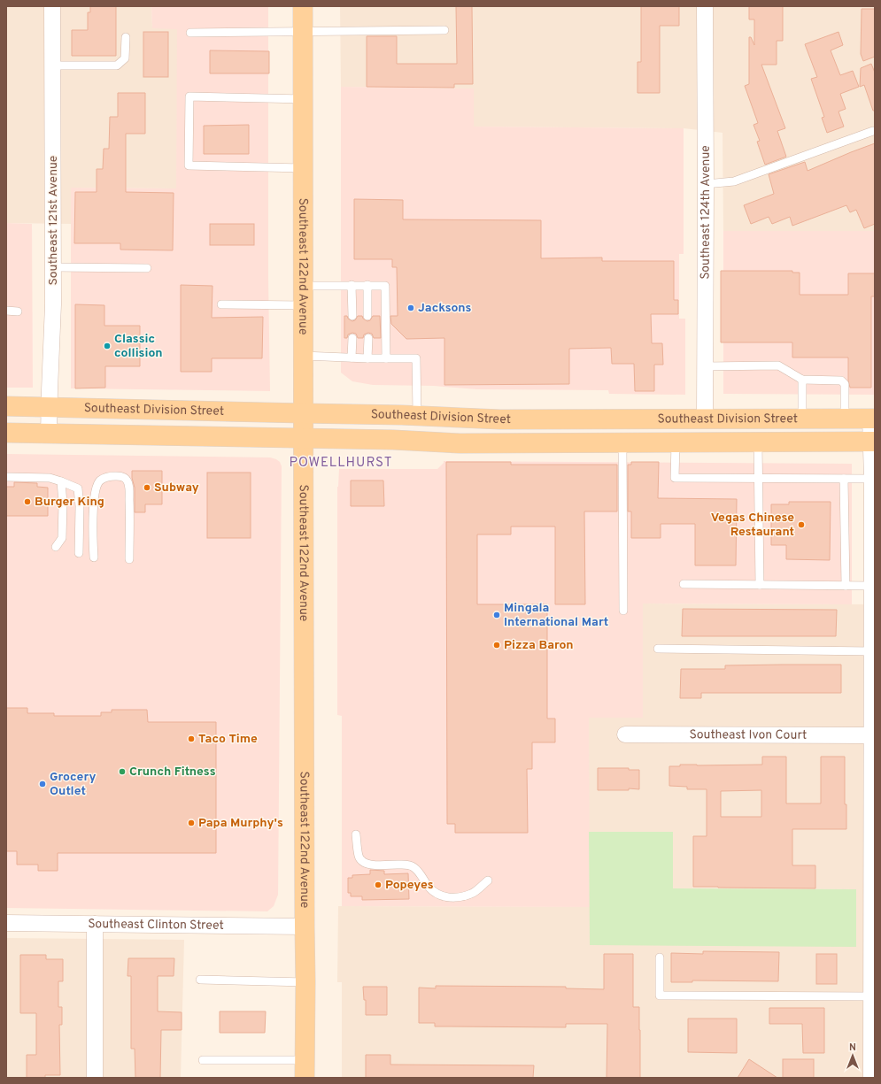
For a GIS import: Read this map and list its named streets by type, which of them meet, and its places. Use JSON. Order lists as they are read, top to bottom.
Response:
{
  "streets": {
    "main road": ["Southeast 122nd Avenue", "Southeast Division Street"],
    "street": [
      "Southeast 124th Avenue",
      "Southeast 121st Avenue",
      "Southeast Ivon Court",
      "Southeast Clinton Street"
    ]
  },
  "crossings": [
    ["Southeast 124th Avenue", "Southeast Division Street"],
    ["Southeast 121st Avenue", "Southeast Division Street"],
    ["Southeast 122nd Avenue", "Southeast Division Street"],
    ["Southeast 122nd Avenue", "Southeast Clinton Street"]
  ],
  "districts": ["POWELLHURST"],
  "places": [
    "Jacksons",
    "Classic collision",
    "Subway",
    "Burger King",
    "Vegas Chinese Restaurant",
    "Mingala International Mart",
    "Pizza Baron",
    "Taco Time",
    "Crunch Fitness",
    "Grocery Outlet",
    "Papa Murphy's",
    "Popeyes"
  ],
  "north": "top"
}
